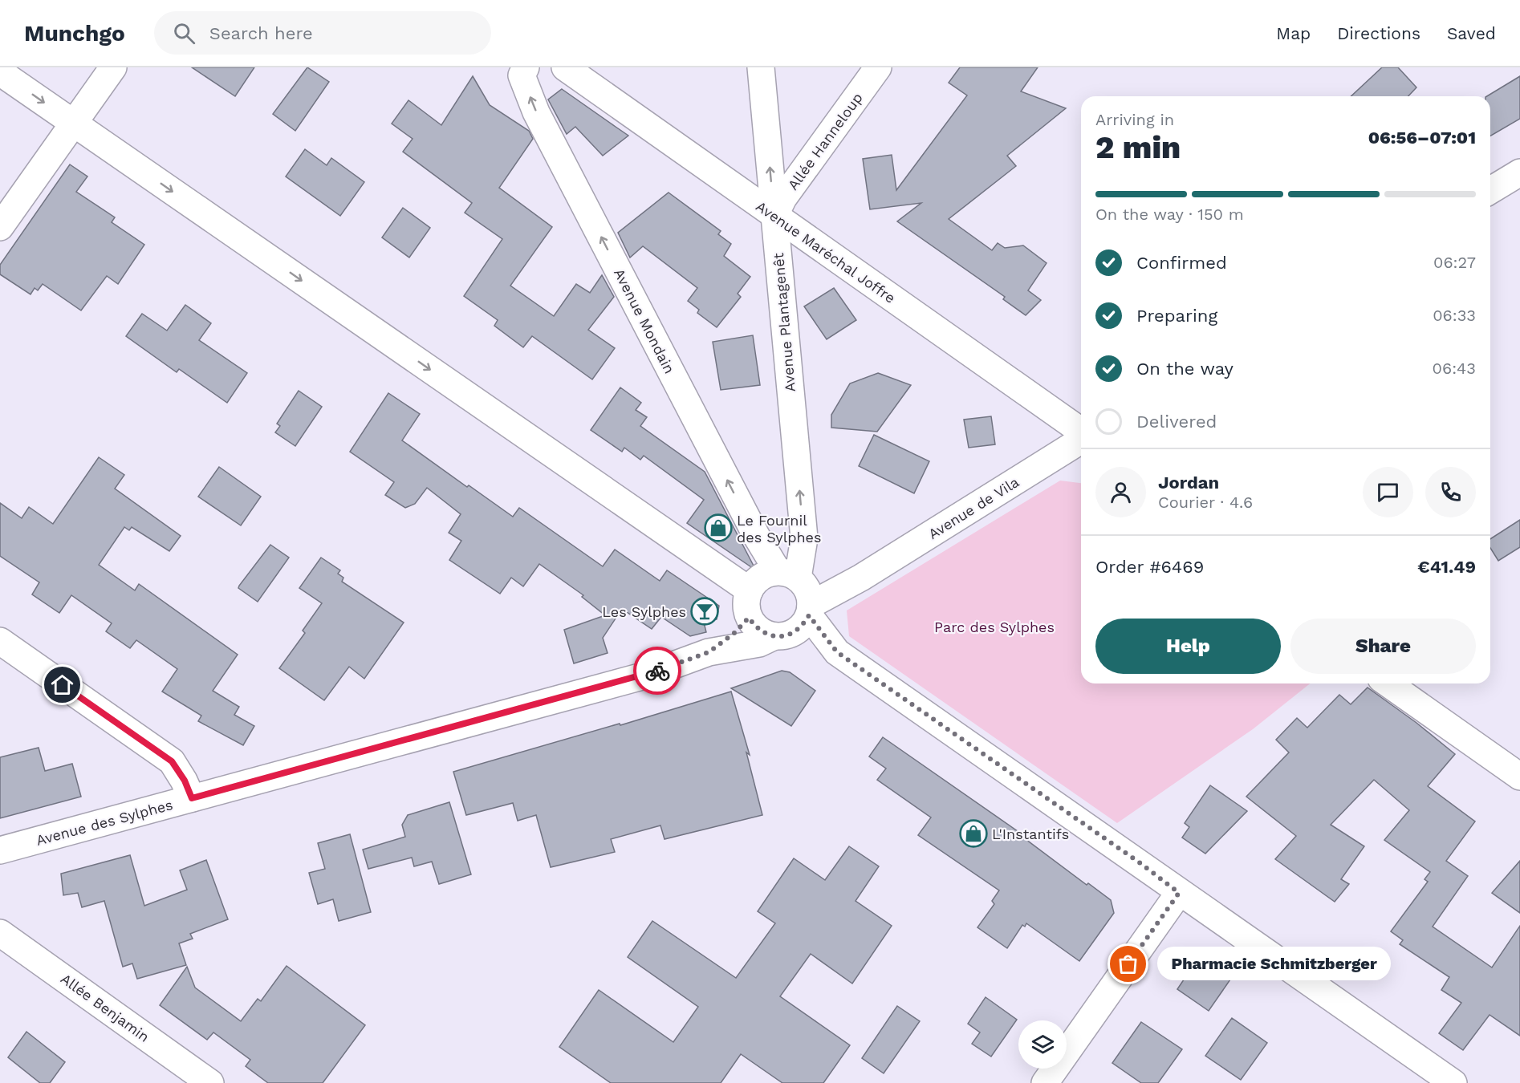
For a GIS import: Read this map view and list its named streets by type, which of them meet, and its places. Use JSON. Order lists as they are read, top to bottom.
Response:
{
  "streets": {
    "street": [
      "Allée Hanneloup",
      "Avenue Maréchal Joffre",
      "Avenue Mondain",
      "Avenue Plantagenêt",
      "Avenue de Vila",
      "Avenue des Sylphes",
      "Allée Benjamin"
    ]
  },
  "crossings": [
    ["Allée Hanneloup", "Avenue Maréchal Joffre"],
    ["Allée Hanneloup", "Avenue Plantagenêt"],
    ["Avenue Maréchal Joffre", "Avenue Plantagenêt"],
    ["Avenue Mondain", "Avenue Plantagenêt"],
    ["Avenue Mondain", "Avenue de Vila"],
    ["Avenue Mondain", "Avenue des Sylphes"],
    ["Avenue Plantagenêt", "Avenue de Vila"],
    ["Avenue Plantagenêt", "Avenue des Sylphes"],
    ["Avenue de Vila", "Avenue des Sylphes"]
  ],
  "one_way": ["Avenue Mondain", "Avenue Plantagenêt"],
  "parks": ["Parc des Sylphes"],
  "places": {
    "shop": ["Le Fournil des Sylphes", "L'Instantifs"],
    "bar": ["Les Sylphes"],
    "other": ["Pharmacie Schmitzberger"]
  },
  "page": {
    "header": "Munchgo",
    "search": "Search here",
    "nav": ["Map", "Directions", "Saved"],
    "heading": ["2 min", "Arriving in", "06:56–07:01"],
    "panel": [
      "Jordan",
      "Courier · 4.6",
      "Order #6469",
      "€41.49"
    ],
    "bar": "On the way · 150 m",
    "list": [
      ["Confirmed", "06:27"],
      ["Preparing", "06:33"],
      ["On the way", "06:43"],
      "Delivered"
    ],
    "buttons": ["Help", "Share"],
    "bubble": "Pharmacie Schmitzberger"
  }
}
